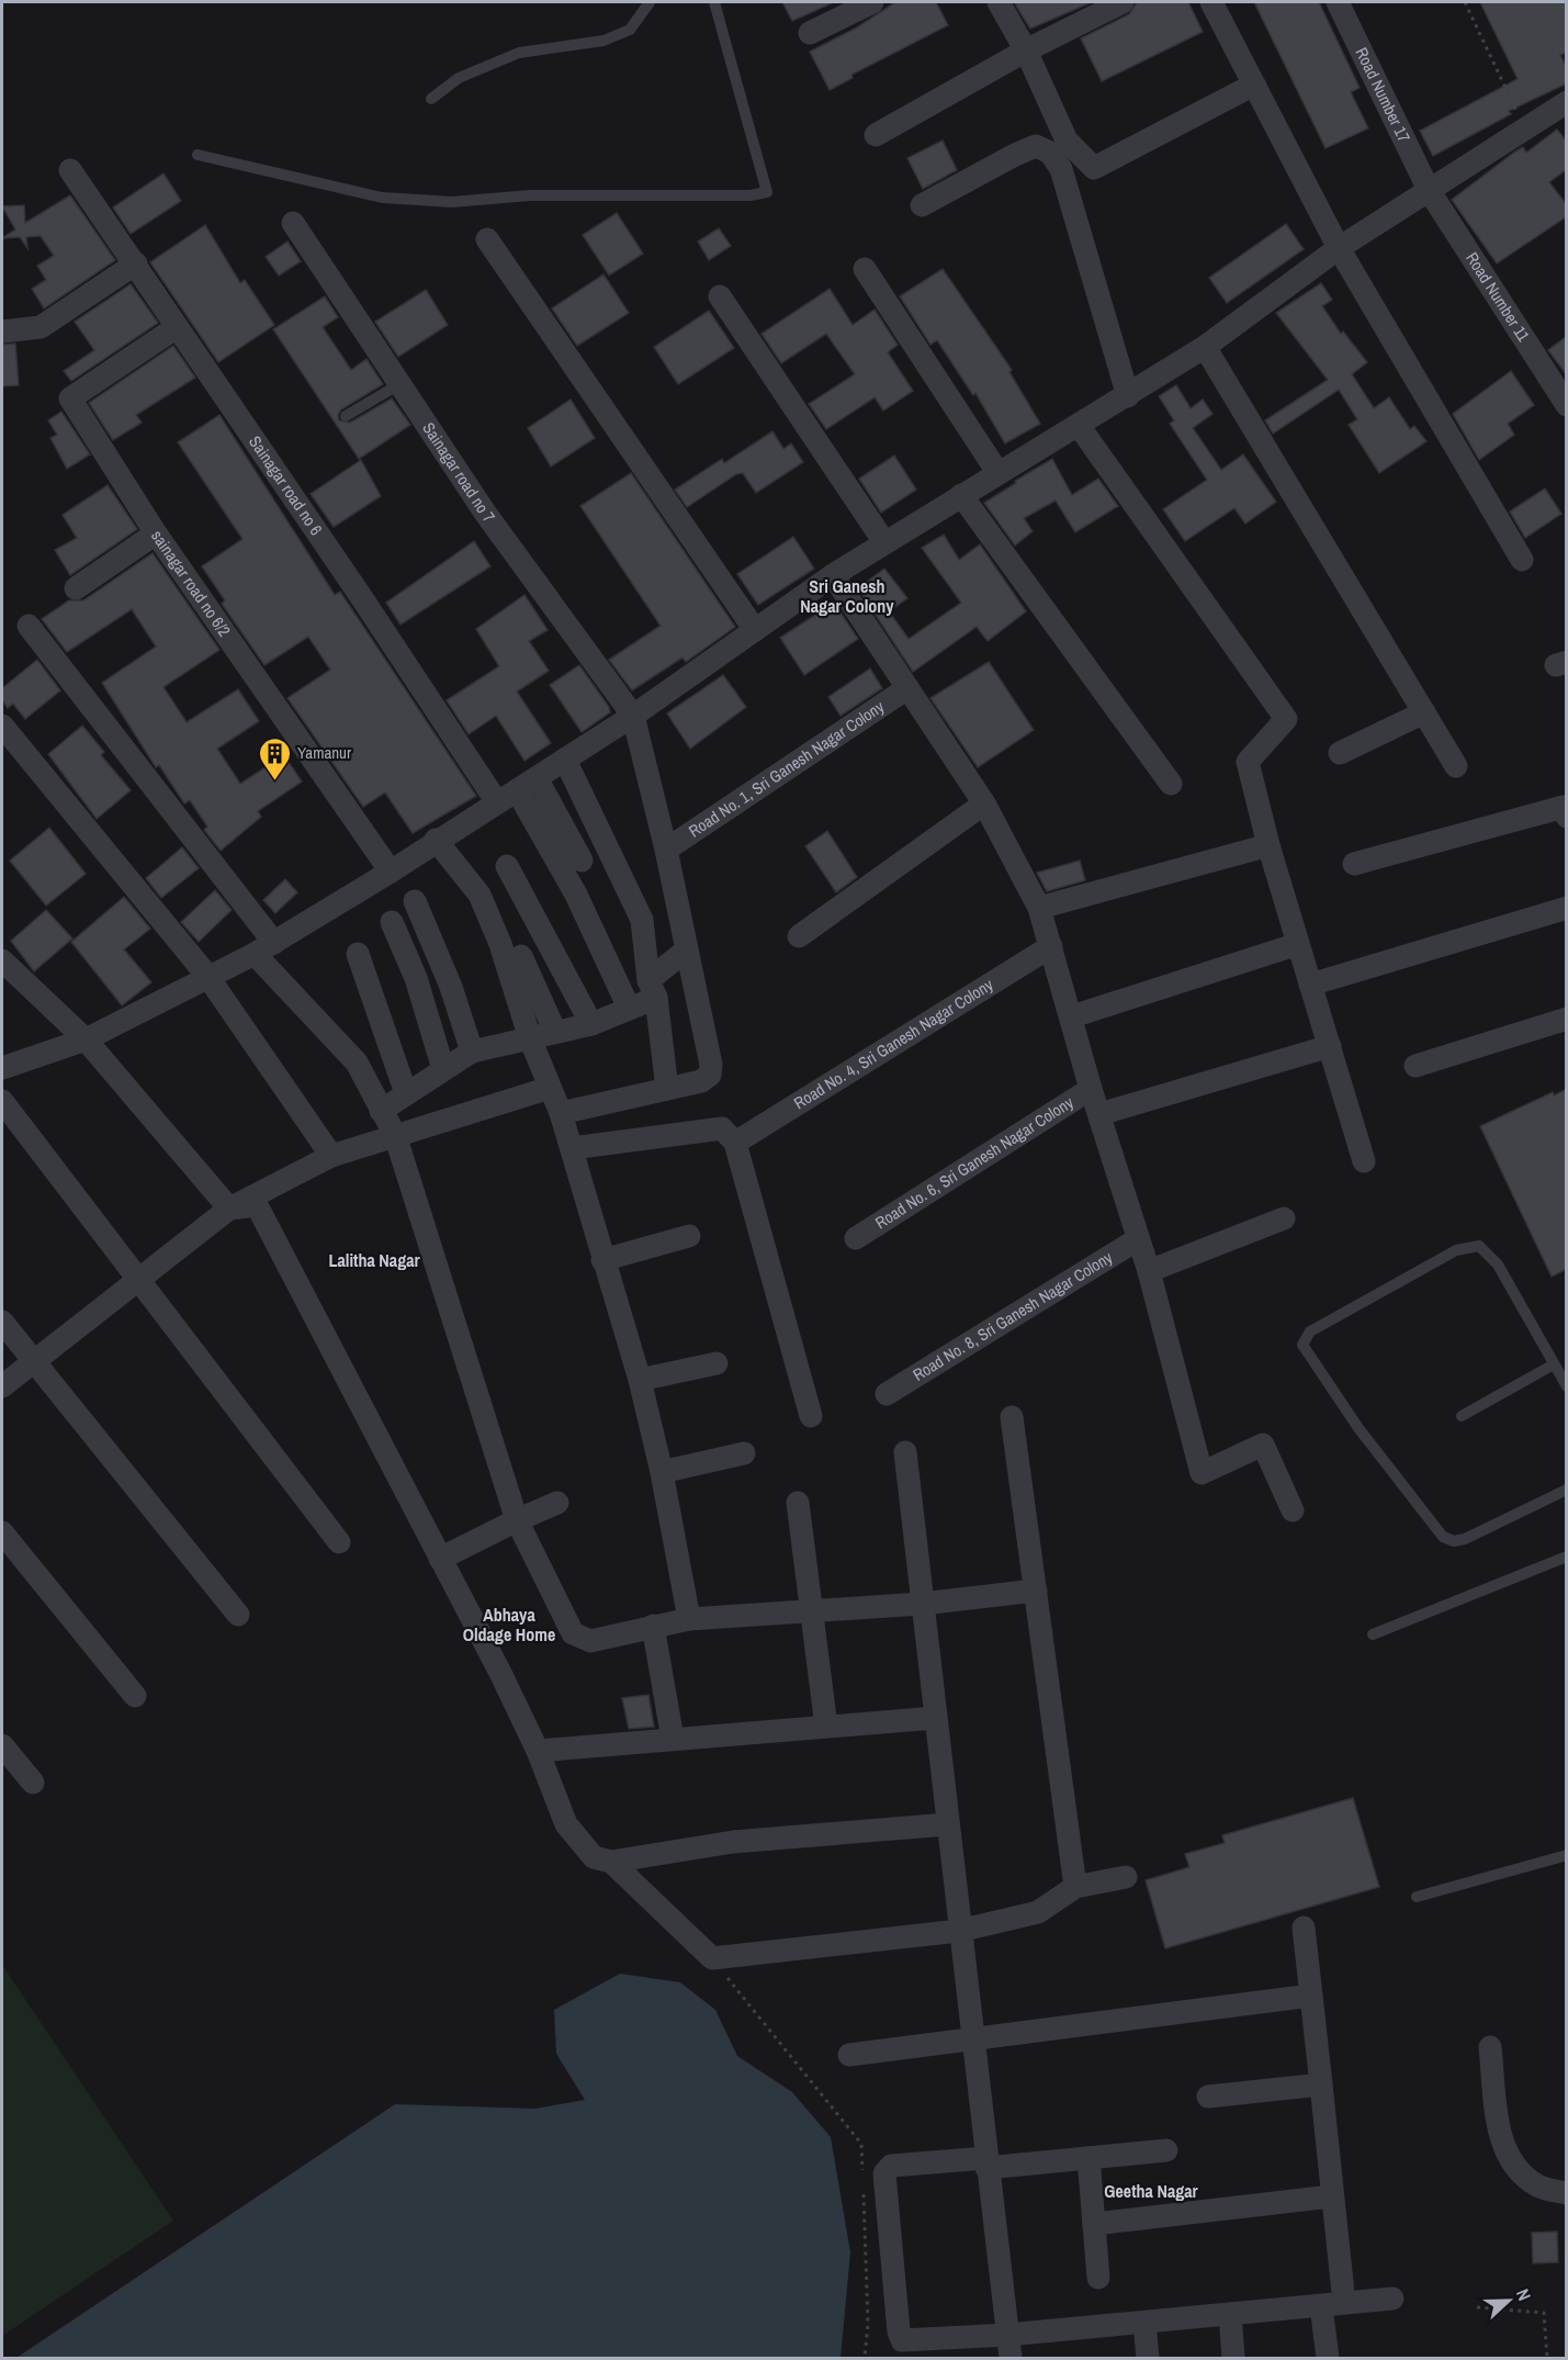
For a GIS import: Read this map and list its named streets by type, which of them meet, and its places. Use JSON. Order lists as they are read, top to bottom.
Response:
{
  "streets": {
    "street": [
      "Road Number 17",
      "Road Number 11",
      "Sainagar road no 7",
      "Sainagar road no 6",
      "sainagar road no 6/2",
      "Road No. 1, Sri Ganesh Nagar Colony",
      "Road No. 4, Sri Ganesh Nagar Colony",
      "Road No. 6, Sri Ganesh Nagar Colony",
      "Road No. 8, Sri Ganesh Nagar Colony"
    ]
  },
  "crossings": [
    ["Road Number 17", "Road Number 11"],
    ["Sainagar road no 6", "sainagar road no 6/2"]
  ],
  "districts": [
    "Sri Ganesh Nagar Colony",
    "Lalitha Nagar",
    "Abhaya Oldage Home",
    "Geetha Nagar"
  ],
  "places": {
    "building": ["Yamanur"]
  },
  "north": "right"
}
